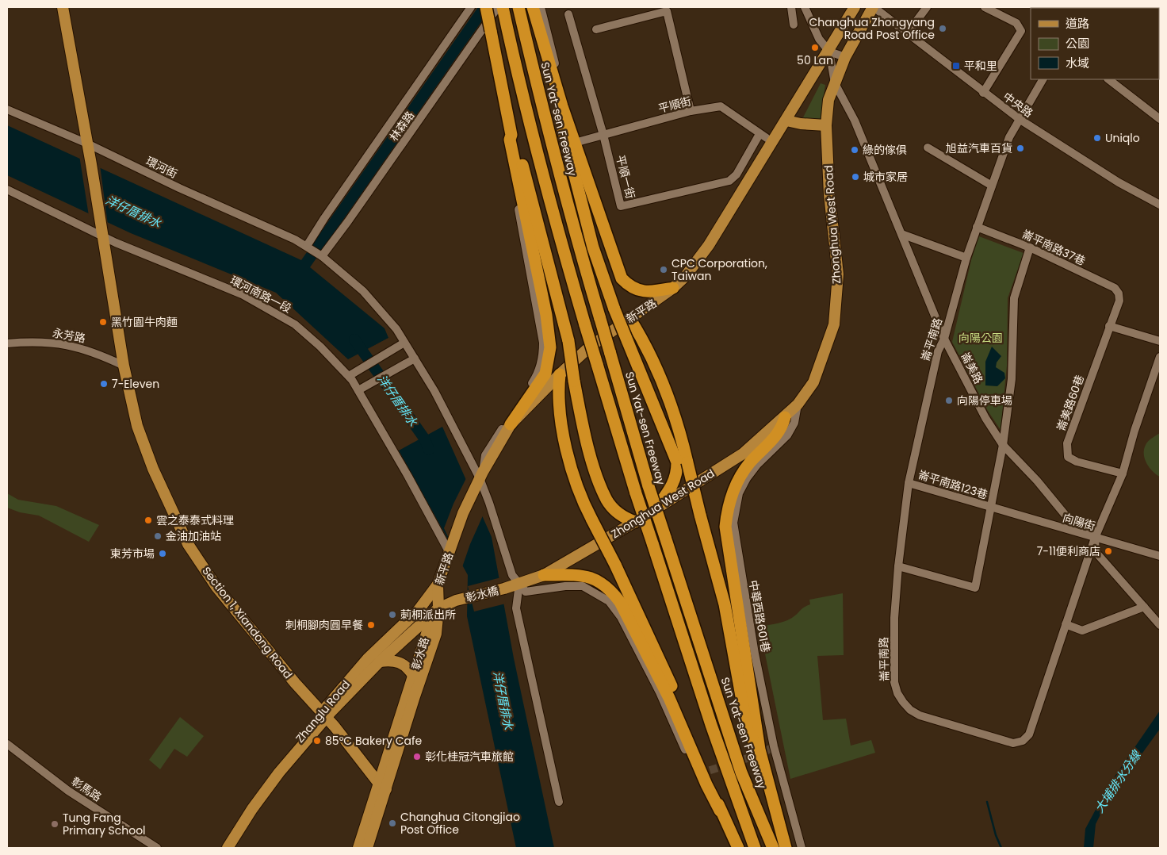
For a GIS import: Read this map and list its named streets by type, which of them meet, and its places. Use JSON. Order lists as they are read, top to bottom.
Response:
{
  "streets": {
    "highway": ["Sun Yat-sen Freeway"],
    "main road": [
      "Zhonghua West Road",
      "新平路",
      "彰水橋",
      "Section 1, Xiandong Road",
      "彰水路",
      "Zhanglu Road"
    ],
    "street": [
      "平順街",
      "中央路",
      "林森路",
      "環河街",
      "平順一街",
      "崙平南路37巷",
      "環河南路一段",
      "永芳路",
      "崙平南路",
      "崙美路",
      "崙美路60巷",
      "崙平南路123巷",
      "向陽街",
      "中華西路601巷",
      "彰馬路"
    ]
  },
  "crossings": [
    ["平順街", "平順一街"],
    ["中央路", "Zhonghua West Road"],
    ["中央路", "崙平南路"],
    ["林森路", "環河街"],
    ["環河街", "Zhonghua West Road"],
    ["環河街", "新平路"],
    ["環河街", "Section 1, Xiandong Road"],
    ["Zhonghua West Road", "崙美路"],
    ["Zhonghua West Road", "彰水橋"],
    ["Zhonghua West Road", "中華西路601巷"],
    ["崙平南路37巷", "崙平南路"],
    ["崙平南路37巷", "崙美路60巷"],
    ["環河南路一段", "新平路"],
    ["環河南路一段", "Section 1, Xiandong Road"],
    ["新平路", "崙美路"],
    ["新平路", "彰水橋"],
    ["新平路", "彰水路"],
    ["新平路", "Zhanglu Road"],
    ["永芳路", "Section 1, Xiandong Road"],
    ["崙平南路", "崙美路"],
    ["崙平南路", "崙美路60巷"],
    ["崙平南路", "崙平南路123巷"],
    ["崙平南路", "向陽街"],
    ["崙美路", "向陽街"],
    ["崙平南路123巷", "向陽街"],
    ["彰水橋", "彰水路"],
    ["彰水橋", "Zhanglu Road"],
    ["Section 1, Xiandong Road", "彰水路"],
    ["Section 1, Xiandong Road", "Zhanglu Road"],
    ["彰水路", "Zhanglu Road"]
  ],
  "water": ["洋仔厝排水", "大埔排水分線"],
  "parks": ["向陽公園"],
  "places": {
    "other": [
      "Changhua Zhongyang Road Post Office",
      "50 Lan",
      "Uniqlo",
      "旭益汽車百貨",
      "綠的傢俱",
      "城市家居",
      "CPC Corporation, Taiwan",
      "黑竹園牛肉麵",
      "7-Eleven",
      "向陽停車場",
      "雲之泰泰式料理",
      "金油加油站",
      "7-11便利商店",
      "東芳市場",
      "莿桐派出所",
      "刺桐腳肉圓早餐",
      "85°C Bakery Cafe",
      "彰化桂冠汽車旅館",
      "Changhua Citongjiao Post Office",
      "Tung Fang Primary School"
    ],
    "transit": ["平和里"]
  },
  "legend": ["道路", "公園", "水域"]
}
